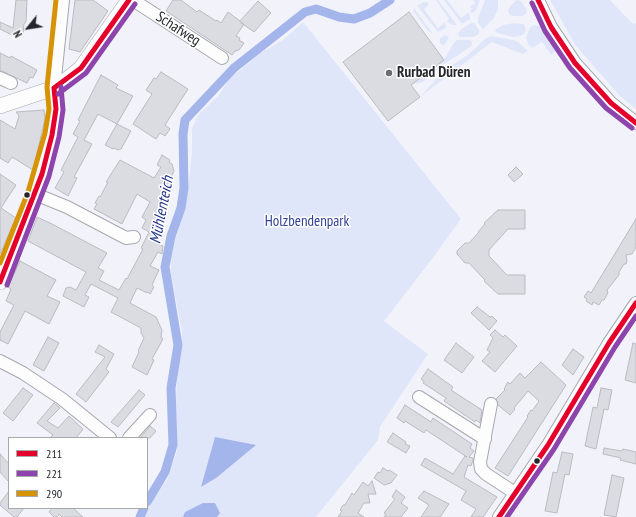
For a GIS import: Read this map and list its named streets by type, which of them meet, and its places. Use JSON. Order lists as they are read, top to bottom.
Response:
{
  "streets": {
    "street": ["Schafweg"]
  },
  "water": ["Mühlenteich"],
  "parks": ["Holzbendenpark"],
  "places": ["Rurbad Düren"],
  "lines": ["transit line 211", "transit line 290", "transit line 221"],
  "legend": ["211", "221", "290"],
  "north": "bottom left"
}
